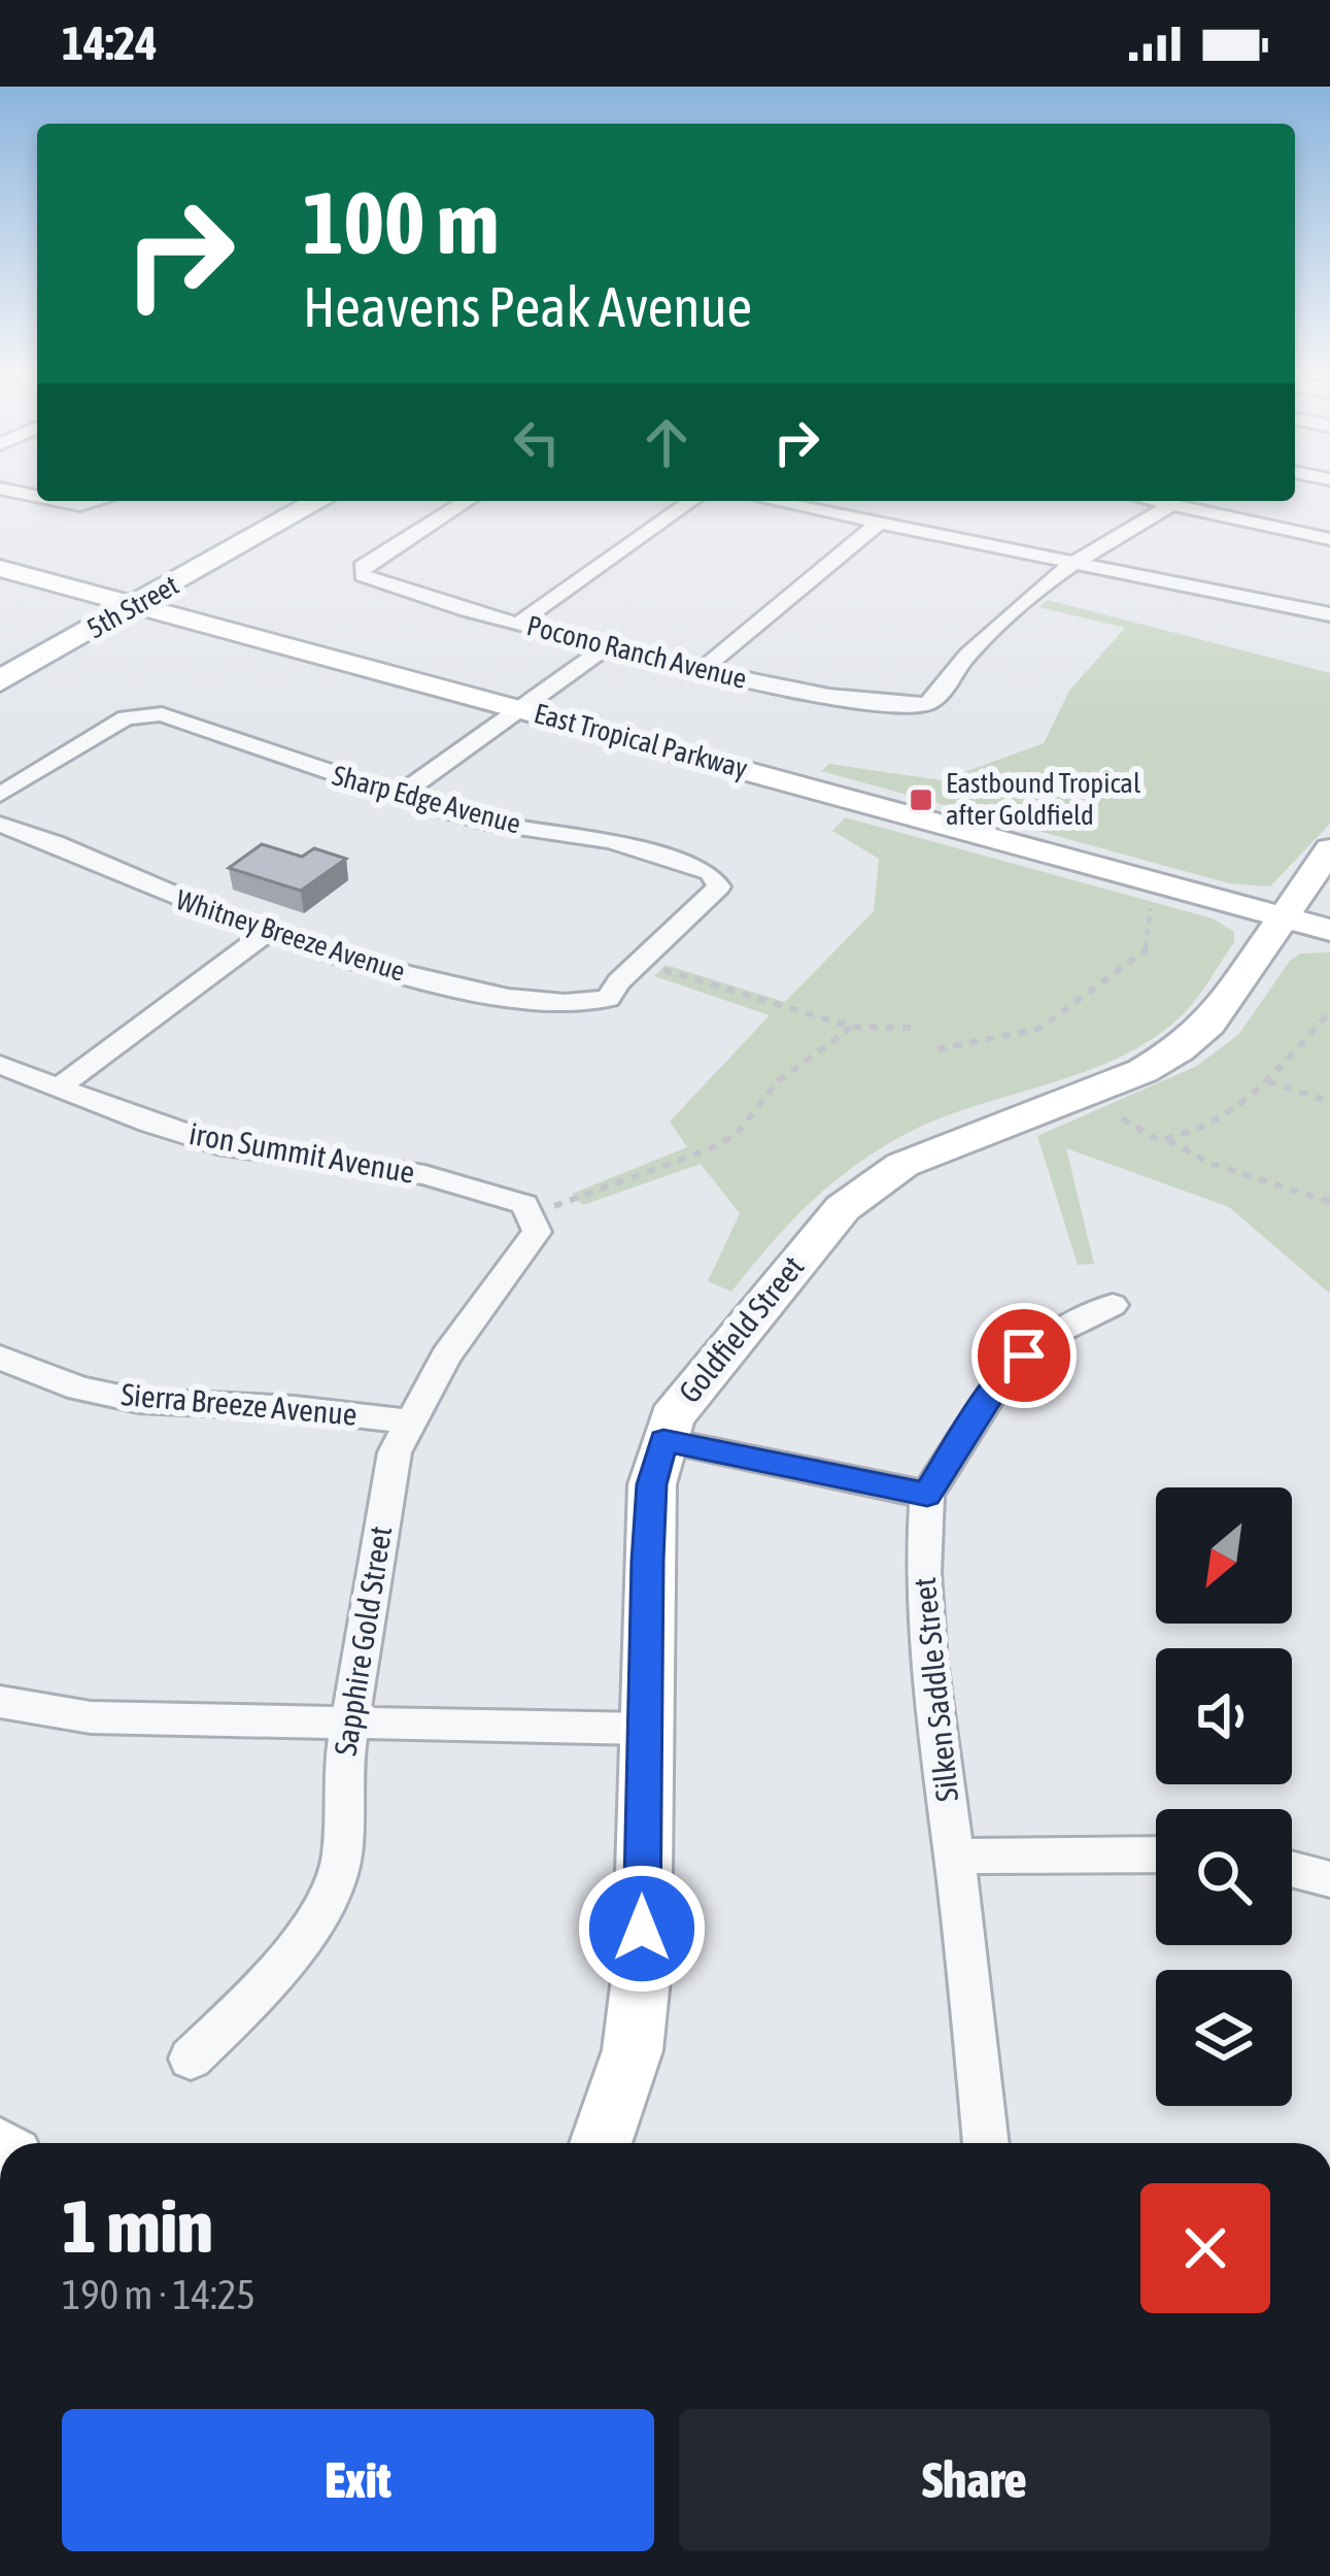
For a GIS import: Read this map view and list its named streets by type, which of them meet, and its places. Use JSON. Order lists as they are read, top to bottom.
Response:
{
  "streets": {
    "main road": ["5th Street", "East Tropical Parkway", "Goldfield Street"],
    "street": [
      "Pocono Ranch Avenue",
      "Sharp Edge Avenue",
      "Whitney Breeze Avenue",
      "iron Summit Avenue",
      "Sierra Breeze Avenue",
      "Sapphire Gold Street",
      "Silken Saddle Street"
    ]
  },
  "crossings": [
    ["5th Street", "East Tropical Parkway"],
    ["East Tropical Parkway", "Goldfield Street"],
    ["Sharp Edge Avenue", "Whitney Breeze Avenue"],
    ["iron Summit Avenue", "Sapphire Gold Street"],
    ["Sierra Breeze Avenue", "Sapphire Gold Street"]
  ],
  "places": {
    "transit": ["Eastbound Tropical after Goldfield"]
  },
  "north": "bottom left",
  "page": {
    "status": "14:24",
    "turn": ["100 m", "Heavens Peak Avenue"],
    "heading": ["1 min", "190 m · 14:25"],
    "buttons": ["Exit", "Share"]
  }
}
